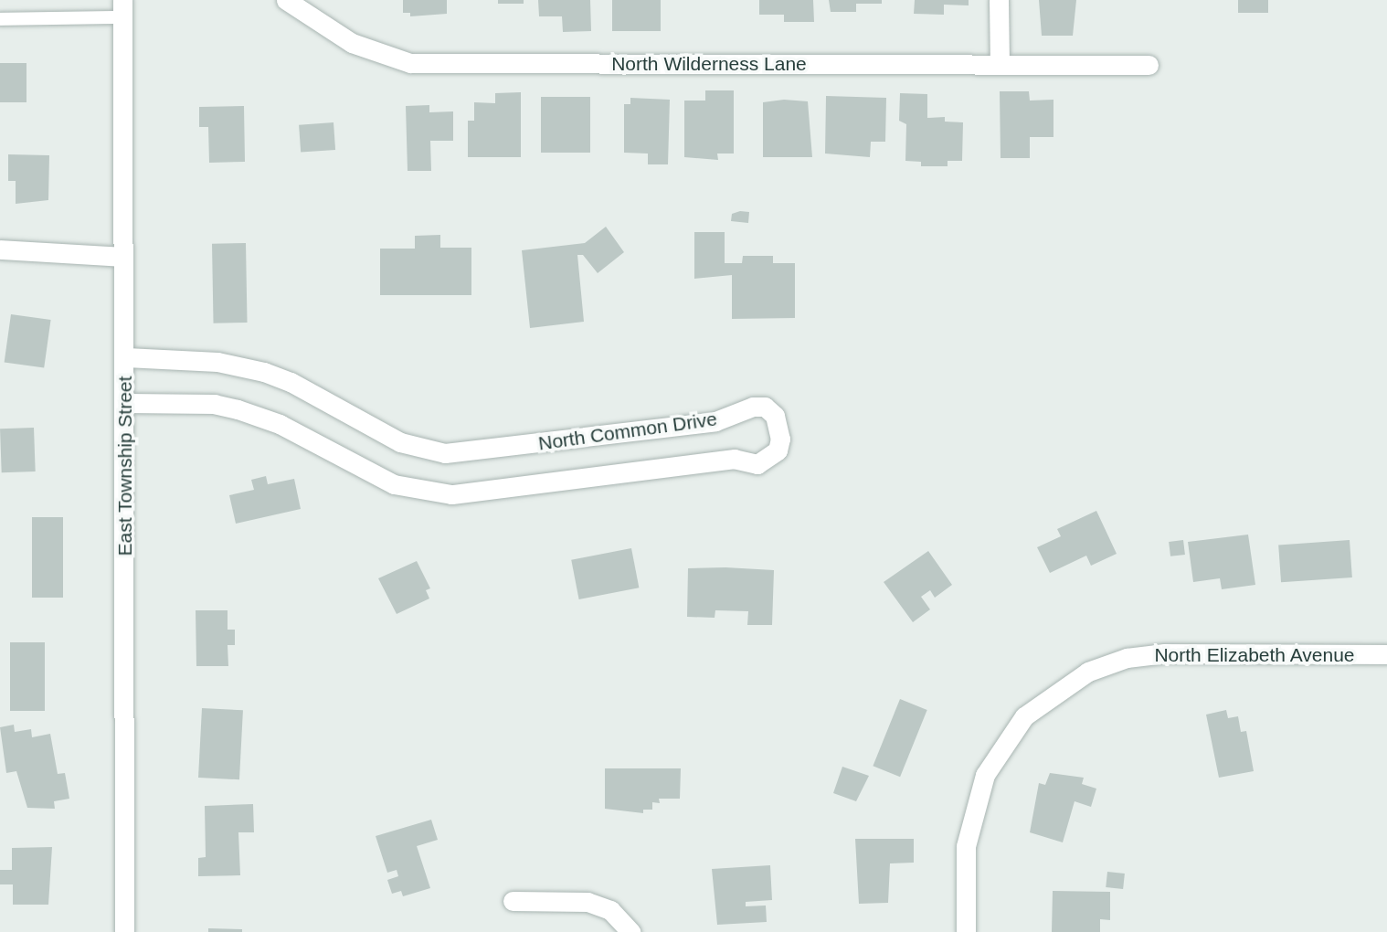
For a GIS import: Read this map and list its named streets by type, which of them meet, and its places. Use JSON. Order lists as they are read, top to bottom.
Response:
{
  "streets": {
    "street": [
      "North Wilderness Lane",
      "North Common Drive",
      "East Township Street",
      "North Elizabeth Avenue"
    ]
  },
  "crossings": [
    ["North Common Drive", "East Township Street"]
  ]
}
